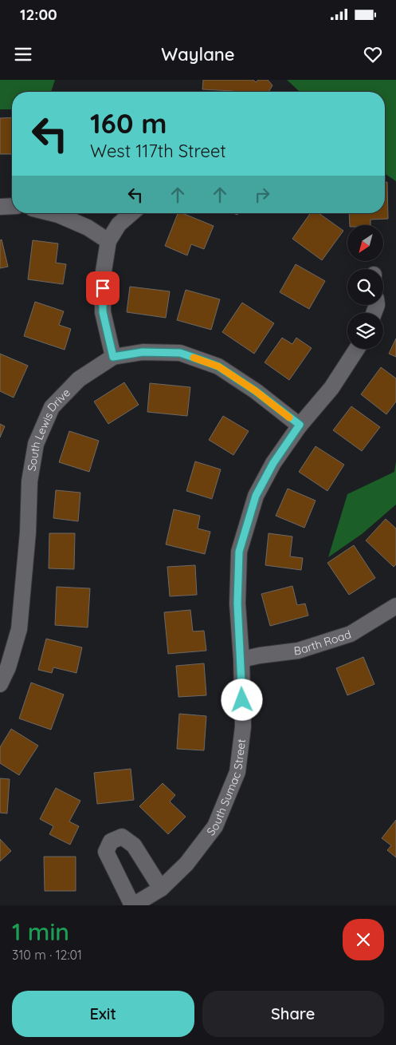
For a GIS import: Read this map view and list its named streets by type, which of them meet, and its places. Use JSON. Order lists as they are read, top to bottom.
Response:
{
  "streets": {
    "street": ["South Lewis Drive", "Barth Road", "South Sumac Street"]
  },
  "crossings": [
    ["Barth Road", "South Sumac Street"]
  ],
  "north": "bottom left",
  "page": {
    "status": "12:00",
    "header": "Waylane",
    "turn": ["160 m", "West 117th Street"],
    "heading": ["1 min", "310 m · 12:01"],
    "buttons": ["Exit", "Share"]
  }
}
